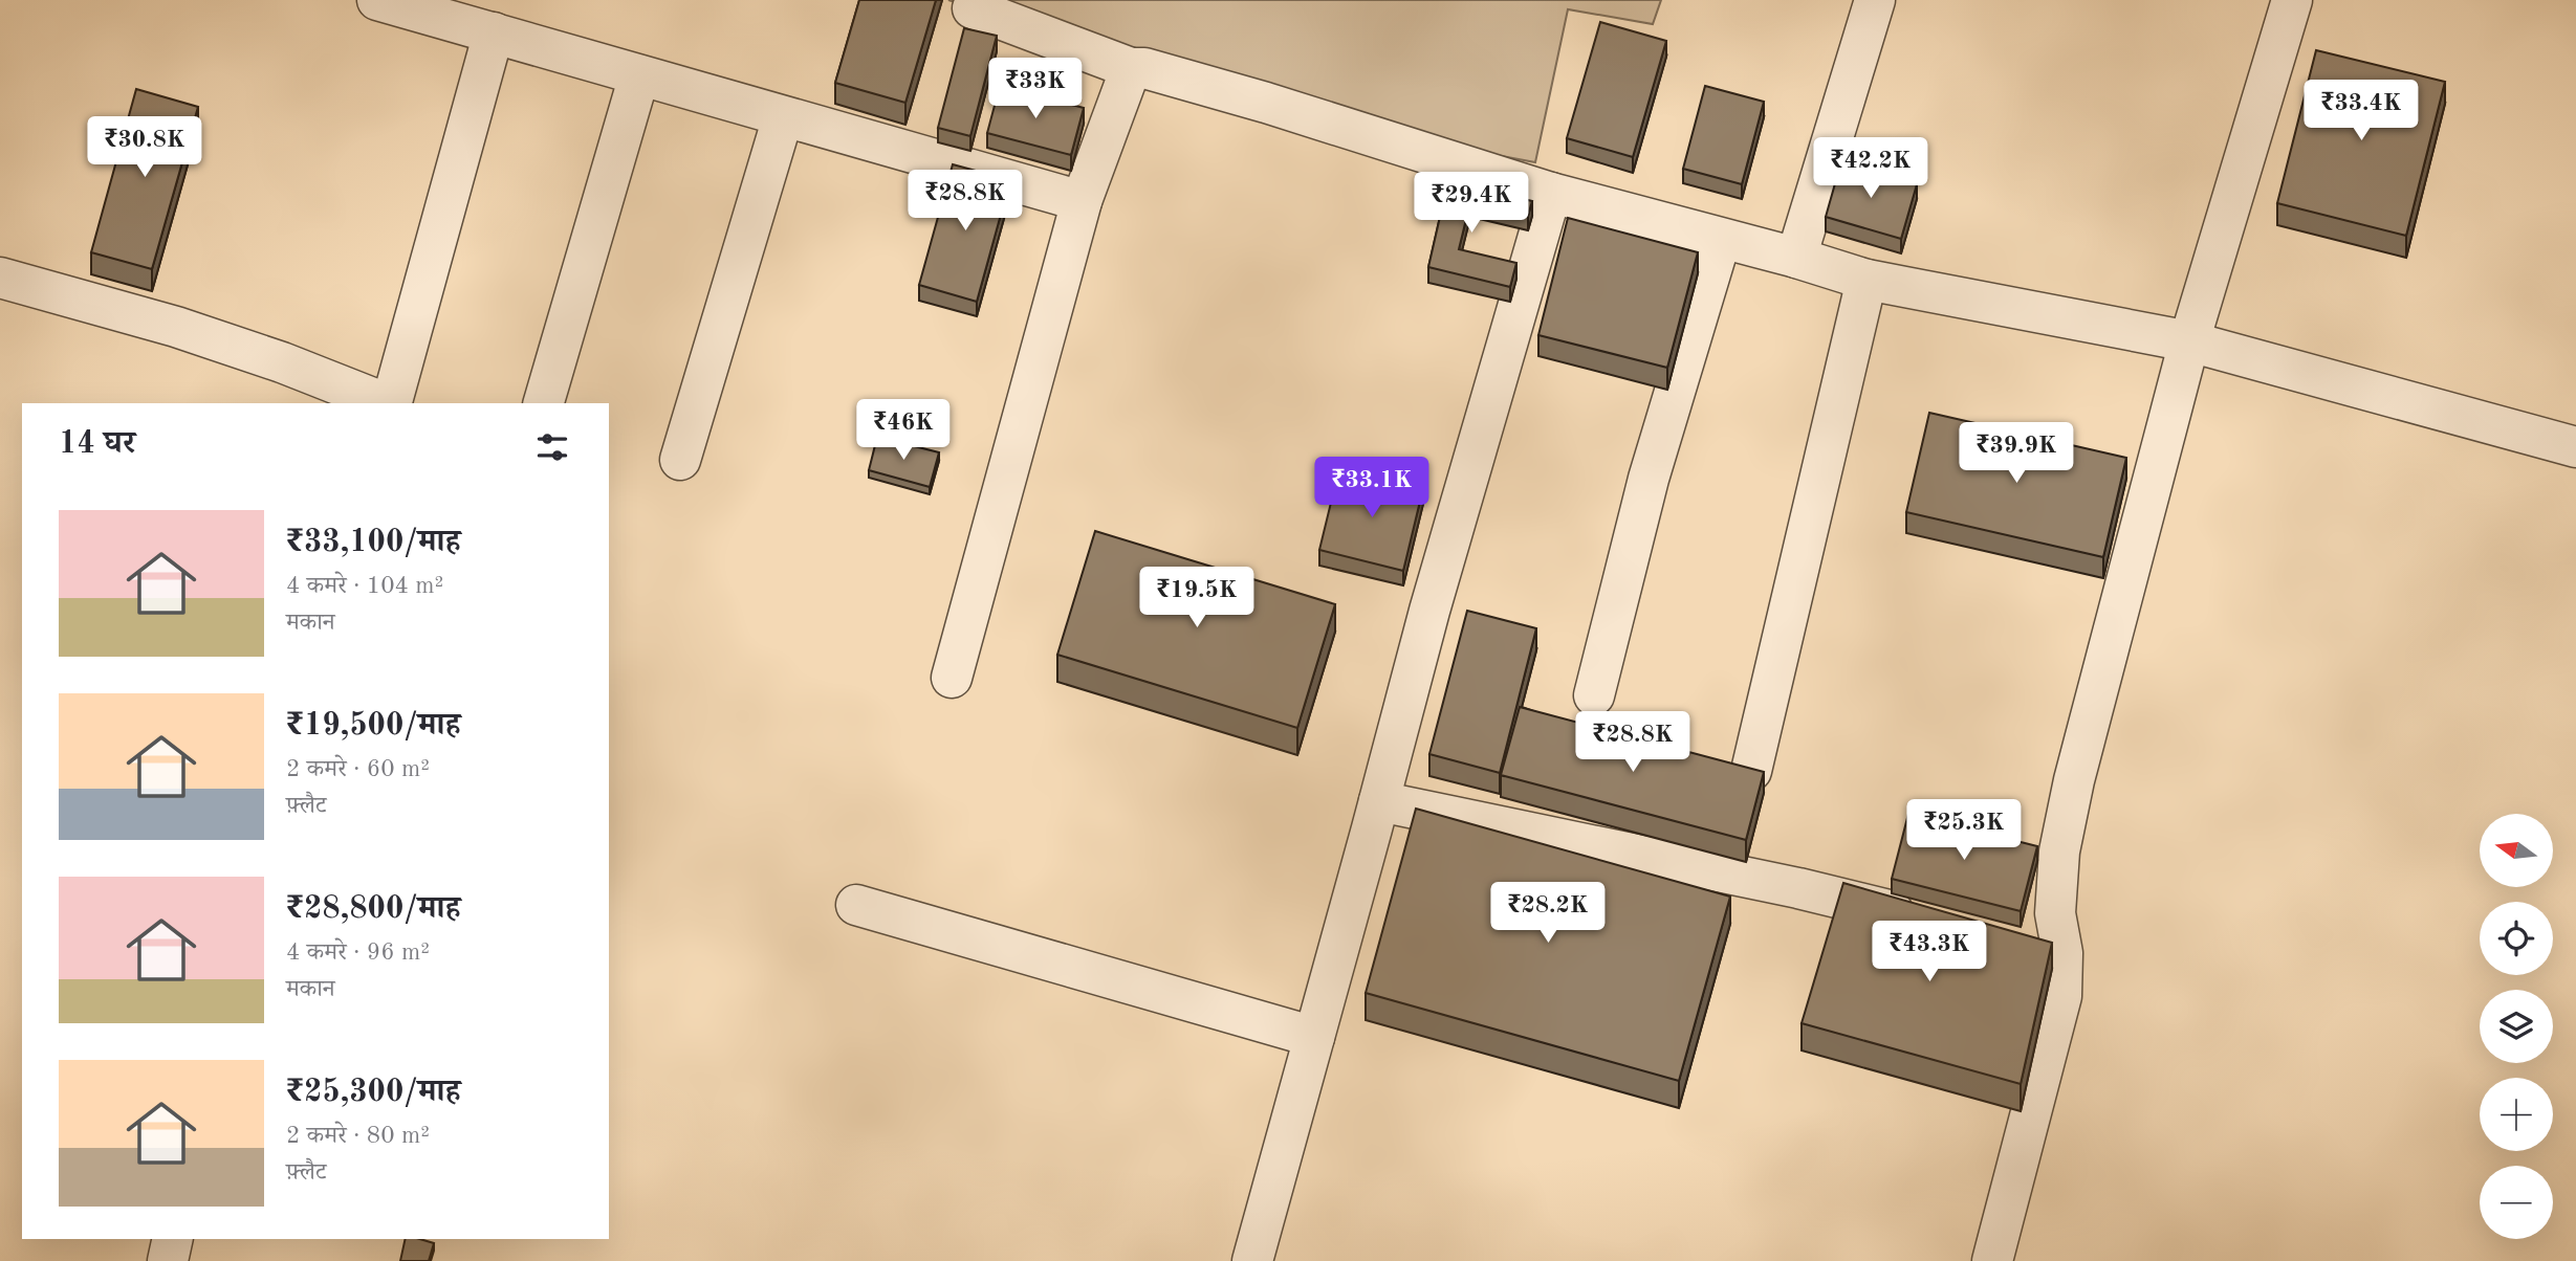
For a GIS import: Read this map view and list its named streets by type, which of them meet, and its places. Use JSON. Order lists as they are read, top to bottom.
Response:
{
  "north": "left",
  "page": {
    "price": [
      "₹33K",
      "₹33.4K",
      "₹30.8K",
      "₹42.2K",
      "₹28.8K",
      "₹29.4K",
      "₹46K",
      "₹39.9K",
      "₹33.1K",
      "₹19.5K",
      "₹28.8K",
      "₹25.3K",
      "₹28.2K",
      "₹43.3K"
    ],
    "heading": "14 घर",
    "list": [
      {
        "name": "₹33,100/माह",
        "note": "4 कमरे · 104 m² · मकान"
      },
      {
        "name": "₹19,500/माह",
        "note": "2 कमरे · 60 m² · फ़्लैट"
      },
      {
        "name": "₹28,800/माह",
        "note": "4 कमरे · 96 m² · मकान"
      },
      {
        "name": "₹25,300/माह",
        "note": "2 कमरे · 80 m² · फ़्लैट"
      }
    ],
    "map_buttons": ["+", "−"]
  }
}
